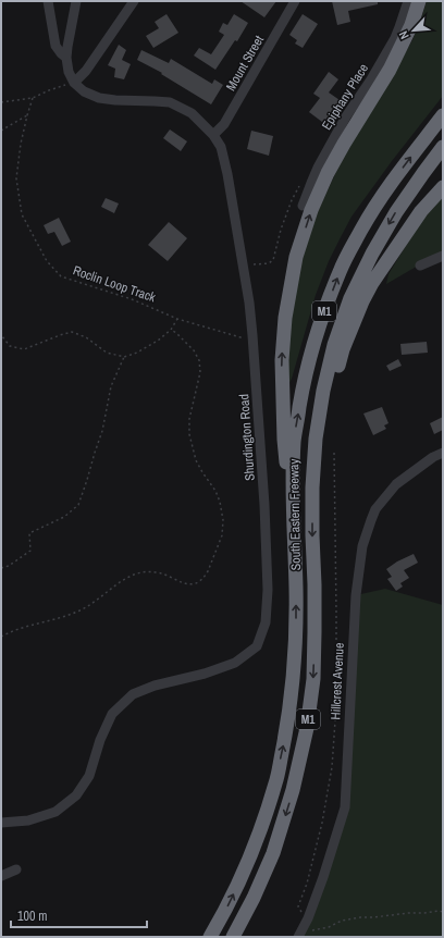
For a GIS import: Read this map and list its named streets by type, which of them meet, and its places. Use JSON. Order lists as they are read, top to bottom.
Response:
{
  "streets": {
    "highway": ["M1", "South Eastern Freeway"],
    "street": [
      "Mount Street",
      "Epiphany Place",
      "Shurdington Road",
      "Hillcrest Avenue"
    ],
    "path": ["Roclin Loop Track"]
  },
  "crossings": [
    ["Mount Street", "Shurdington Road"],
    ["Epiphany Place", "M1"],
    ["Roclin Loop Track", "Shurdington Road"],
    ["M1", "South Eastern Freeway"]
  ],
  "scale_bar": "100 m",
  "north": "bottom left"
}
